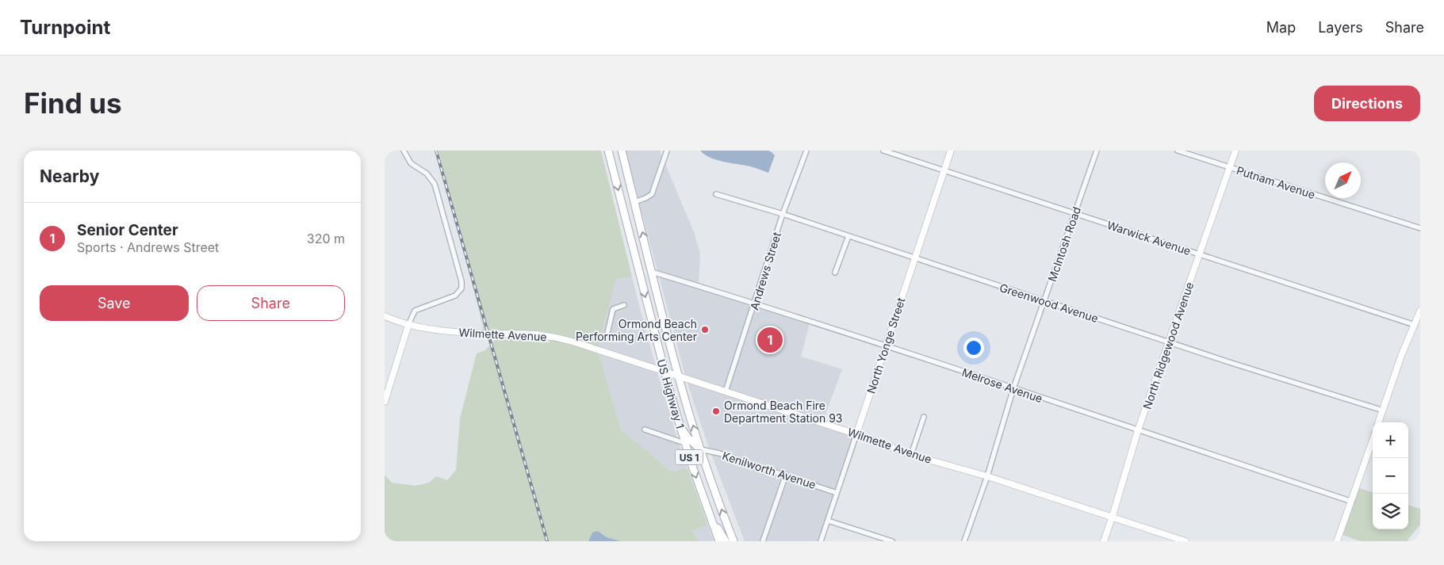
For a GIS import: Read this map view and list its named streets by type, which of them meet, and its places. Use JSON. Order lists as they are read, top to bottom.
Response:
{
  "streets": {
    "main road": ["US Highway 1", "US 1"],
    "street": [
      "Putnam Avenue",
      "Warwick Avenue",
      "McIntosh Road",
      "Andrews Street",
      "Greenwood Avenue",
      "Wilmette Avenue",
      "North Yonge Street",
      "North Ridgewood Avenue",
      "Melrose Avenue",
      "Kenilworth Avenue"
    ]
  },
  "crossings": [
    ["Putnam Avenue", "North Ridgewood Avenue"],
    ["Warwick Avenue", "McIntosh Road"],
    ["Warwick Avenue", "North Yonge Street"],
    ["Warwick Avenue", "North Ridgewood Avenue"],
    ["McIntosh Road", "Greenwood Avenue"],
    ["McIntosh Road", "Wilmette Avenue"],
    ["McIntosh Road", "Melrose Avenue"],
    ["Andrews Street", "Greenwood Avenue"],
    ["Andrews Street", "Wilmette Avenue"],
    ["Andrews Street", "Melrose Avenue"],
    ["Greenwood Avenue", "North Yonge Street"],
    ["Greenwood Avenue", "North Ridgewood Avenue"],
    ["Wilmette Avenue", "North Yonge Street"],
    ["Wilmette Avenue", "North Ridgewood Avenue"],
    ["Wilmette Avenue", "US Highway 1"],
    ["North Yonge Street", "Melrose Avenue"],
    ["North Yonge Street", "Kenilworth Avenue"],
    ["North Ridgewood Avenue", "Melrose Avenue"],
    ["Melrose Avenue", "US Highway 1"],
    ["US Highway 1", "Kenilworth Avenue"]
  ],
  "places": ["Ormond Beach Performing Arts Center", "Ormond Beach Fire Department Station 93"],
  "north": "top right",
  "page": {
    "header": "Turnpoint",
    "nav": ["Map", "Layers", "Share"],
    "buttons": [
      "Directions",
      ["Save", "Share"]
    ],
    "title": "Find us",
    "heading": "Nearby",
    "list": [
      {
        "mark": "1",
        "name": "Senior Center",
        "note": "Sports · Andrews Street",
        "value": "320 m"
      }
    ],
    "pins": "1",
    "map_buttons": ["+", "−"]
  }
}
